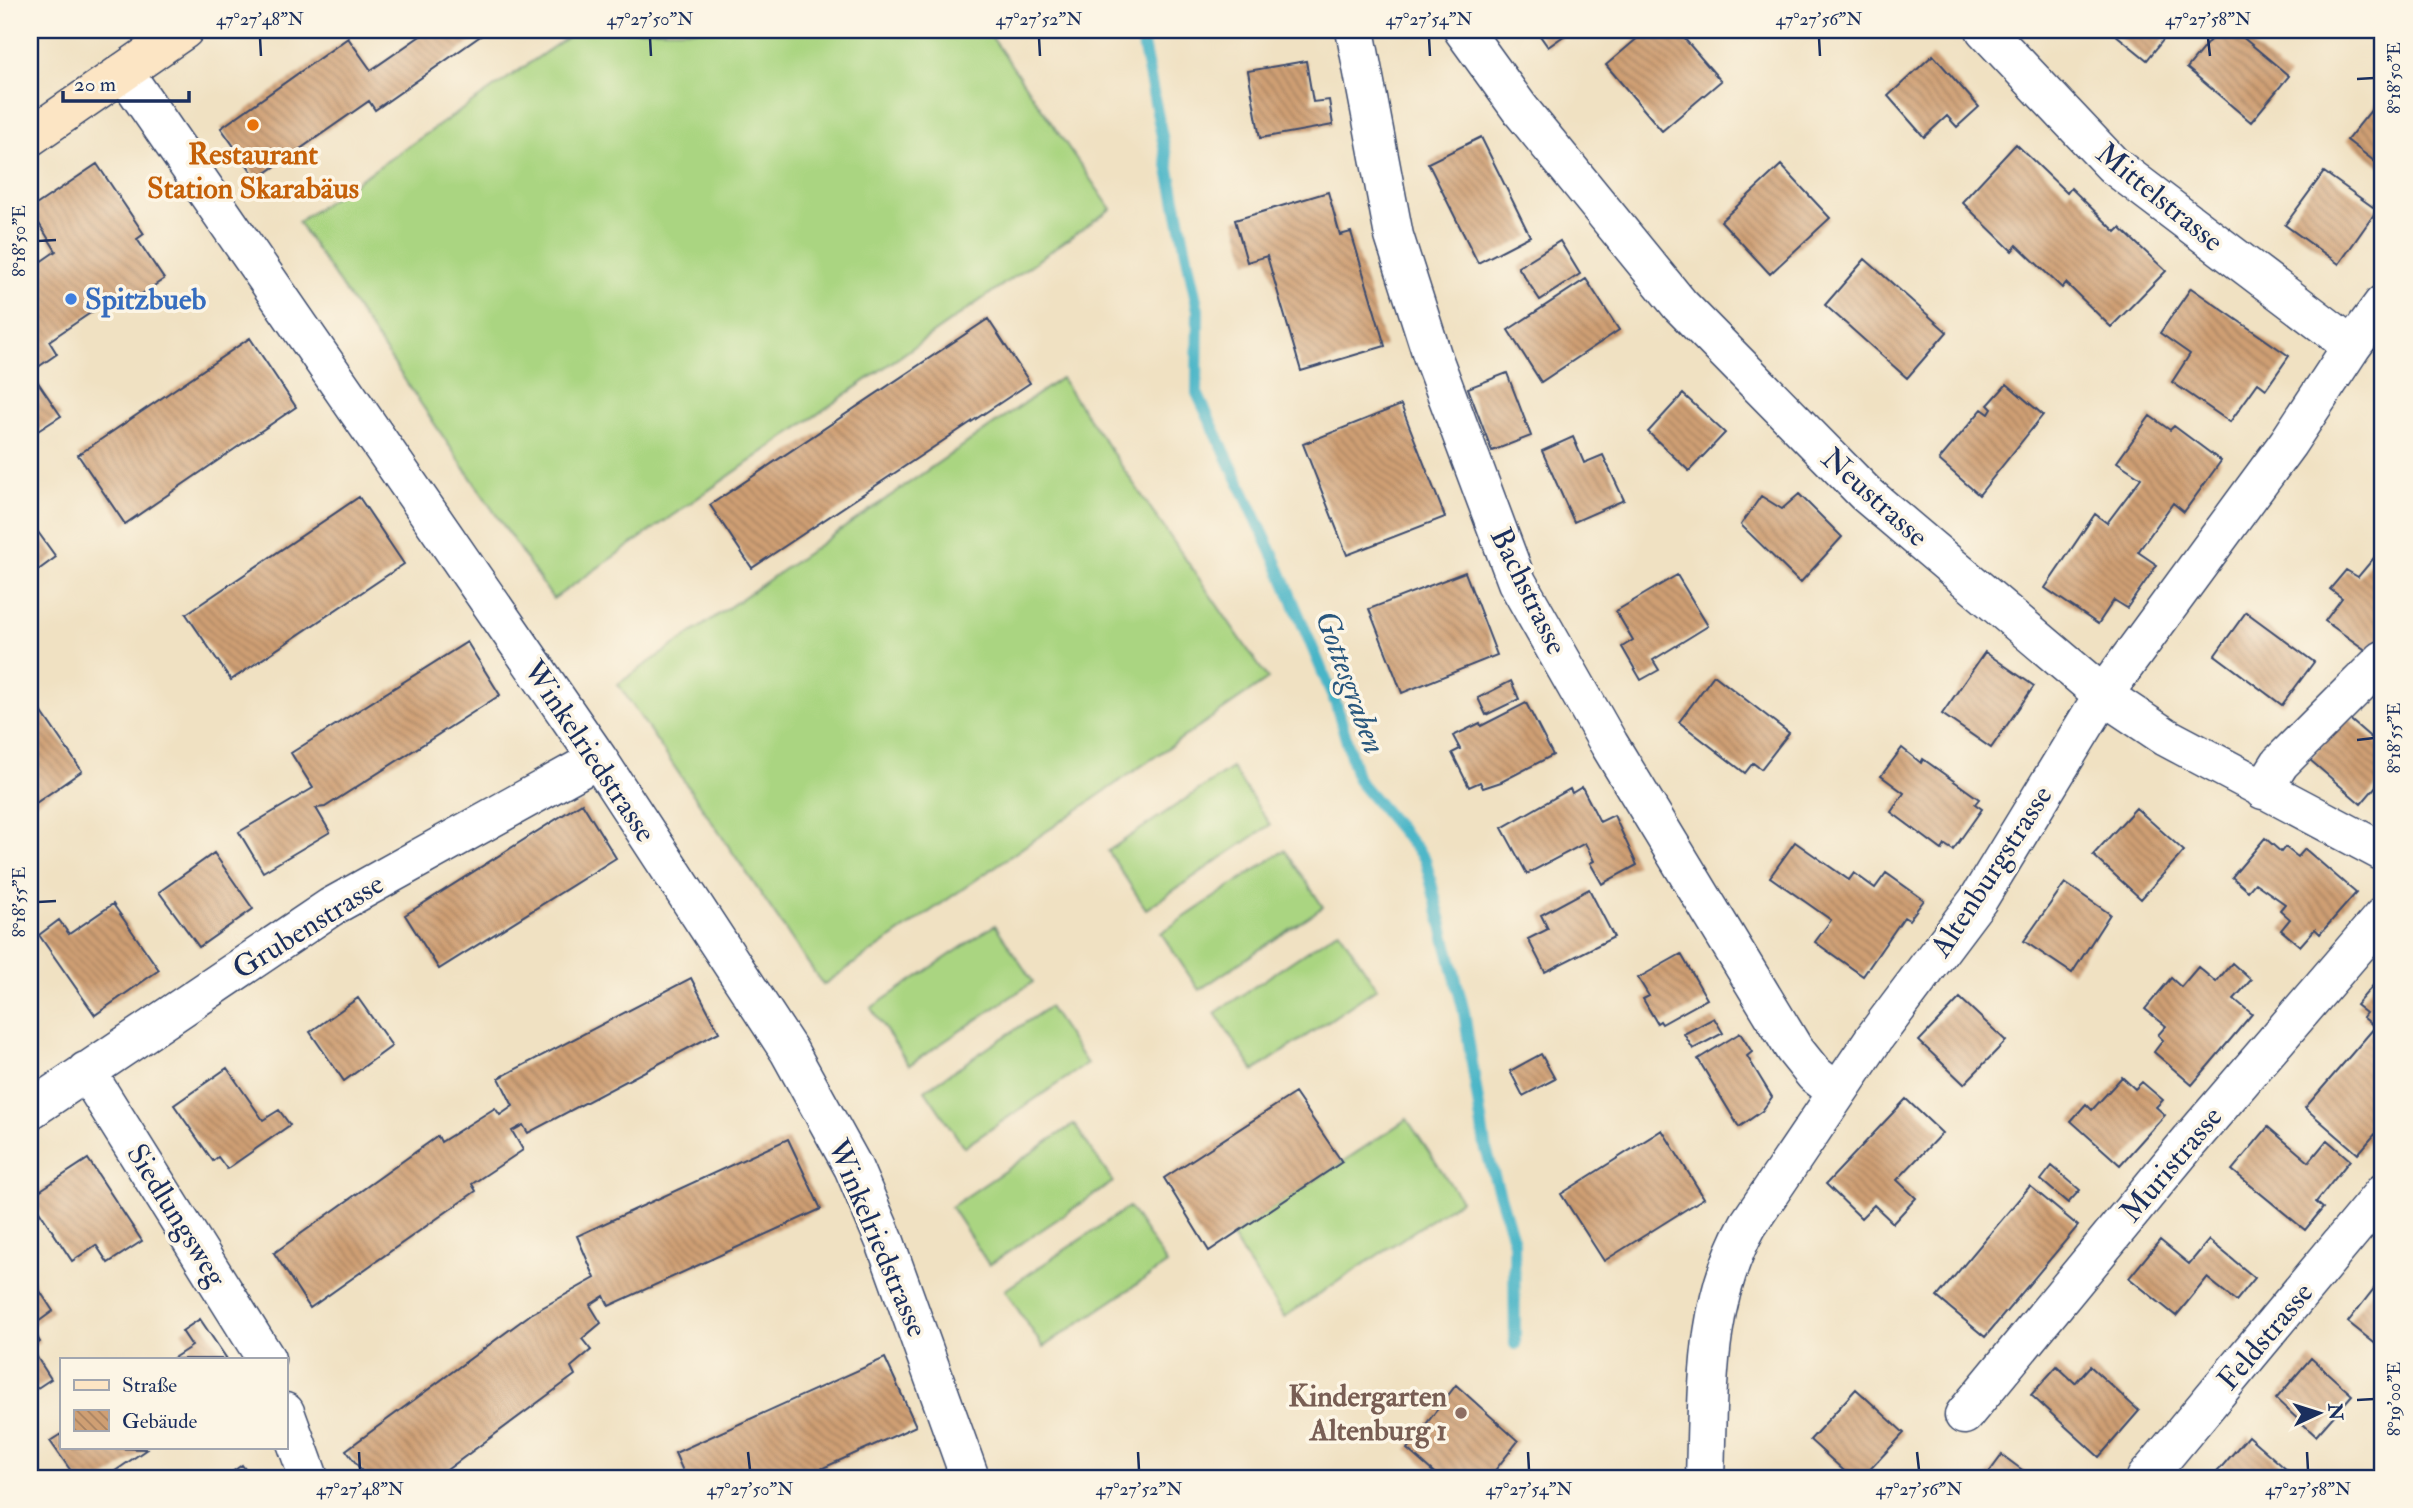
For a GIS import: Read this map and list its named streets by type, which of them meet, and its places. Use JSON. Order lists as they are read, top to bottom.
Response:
{
  "streets": {
    "street": [
      "Mittelstrasse",
      "Neustrasse",
      "Bachstrasse",
      "Winkelriedstrasse",
      "Altenburgstrasse",
      "Grubenstrasse",
      "Muristrasse",
      "Siedlungsweg",
      "Feldstrasse"
    ]
  },
  "crossings": [
    ["Mittelstrasse", "Altenburgstrasse"],
    ["Neustrasse", "Altenburgstrasse"],
    ["Bachstrasse", "Altenburgstrasse"],
    ["Winkelriedstrasse", "Grubenstrasse"],
    ["Grubenstrasse", "Siedlungsweg"]
  ],
  "water": ["Gottesgraben"],
  "places": ["Restaurant Station Skarabäus", "Spitzbueb", "Kindergarten Altenburg 1"],
  "legend": ["Straße", "Gebäude"],
  "scale_bar": "20 m",
  "north": "right",
  "coordinates": [
    "47°27'48\"N",
    "47°27'50\"N",
    "47°27'52\"N",
    "47°27'54\"N",
    "47°27'56\"N",
    "47°27'58\"N",
    "8°18'50\"E",
    "8°18'55\"E",
    "8°19'00\"E"
  ]
}
